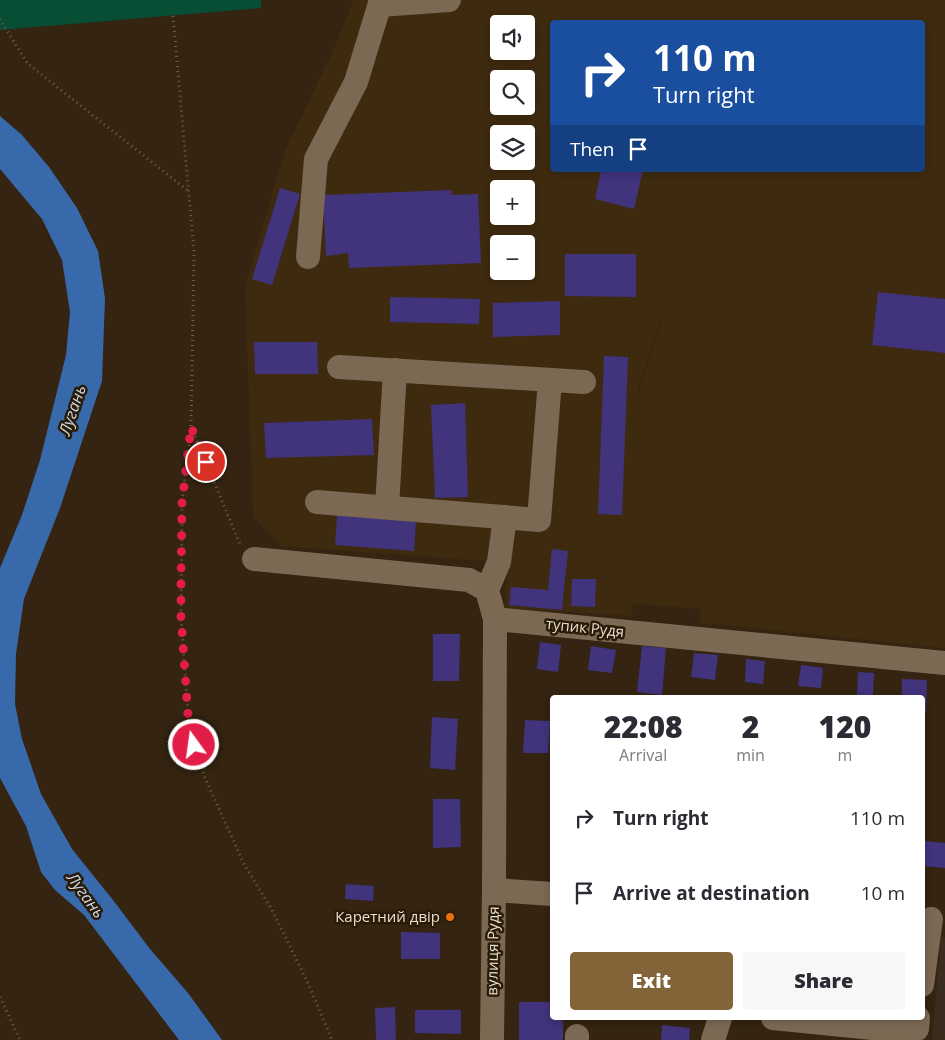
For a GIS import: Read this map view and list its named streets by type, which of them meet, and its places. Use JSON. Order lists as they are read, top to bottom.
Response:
{
  "streets": {
    "street": ["тупик Рудя", "вулиця Рудя"]
  },
  "water": ["Лугань"],
  "places": ["Каретний двір"],
  "page": {
    "map_buttons": ["+", "−"],
    "turn": ["110 m", "Turn right"],
    "then": "Then",
    "eta": [
      "22:08",
      "Arrival",
      "2",
      "min",
      "120",
      "m"
    ],
    "list": [
      {
        "name": "Turn right",
        "value": "110 m"
      },
      {
        "name": "Arrive at destination",
        "value": "10 m"
      }
    ],
    "buttons": ["Exit", "Share"]
  }
}
